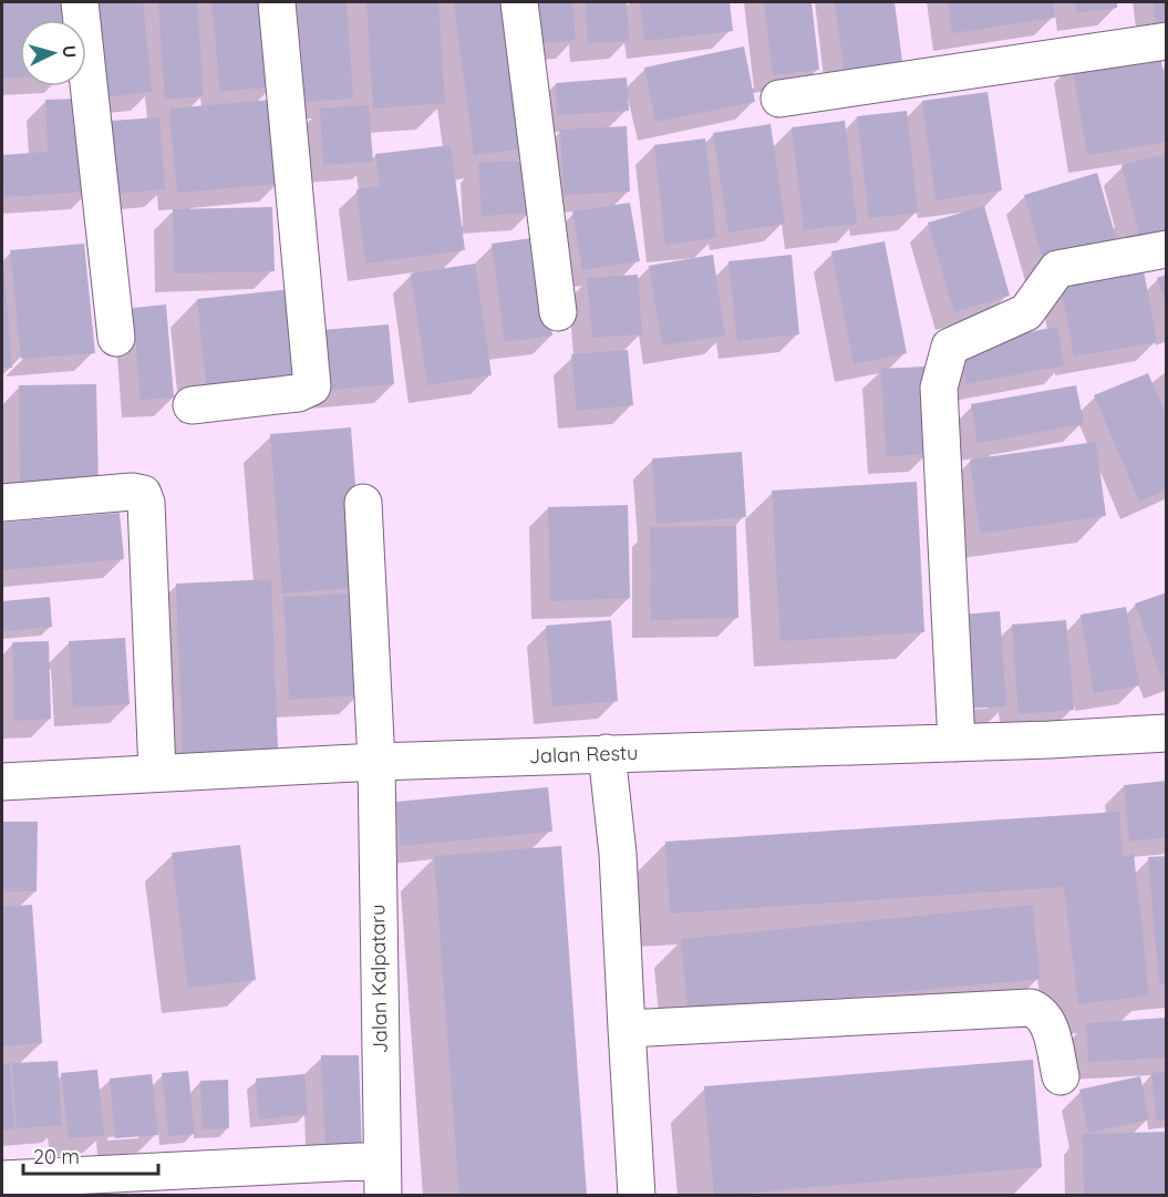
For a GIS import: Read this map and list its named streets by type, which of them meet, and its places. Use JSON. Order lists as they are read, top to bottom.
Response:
{
  "streets": {
    "street": ["Jalan Restu", "Jalan Kalpataru"]
  },
  "crossings": [
    ["Jalan Restu", "Jalan Kalpataru"]
  ],
  "scale_bar": "20 m",
  "north": "right"
}
